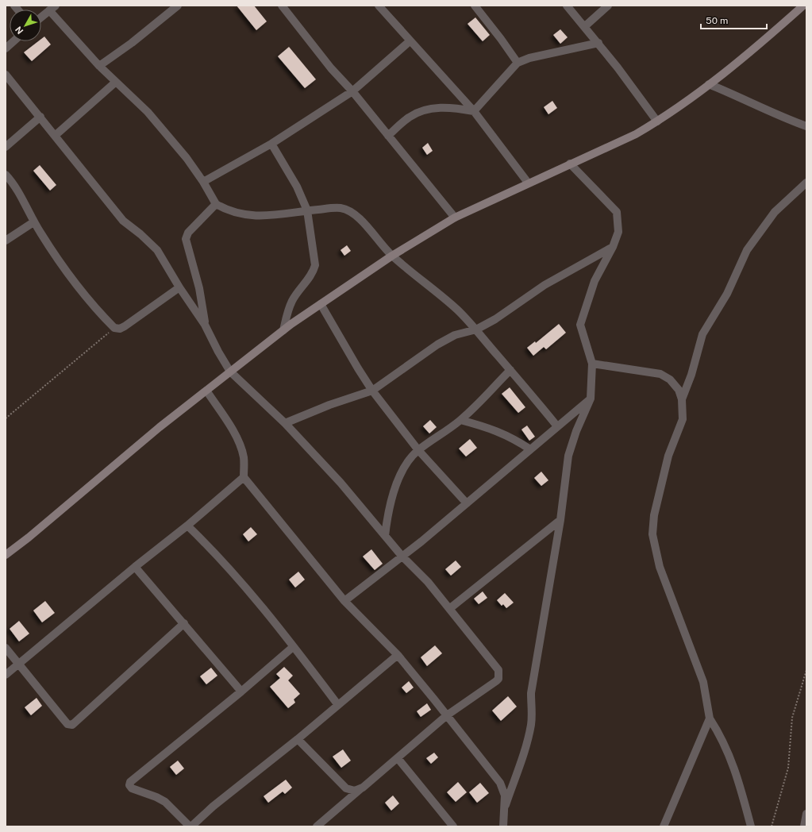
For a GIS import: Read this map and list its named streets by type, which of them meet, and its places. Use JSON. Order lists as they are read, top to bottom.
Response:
{
  "scale_bar": "50 m",
  "north": "bottom left"
}
